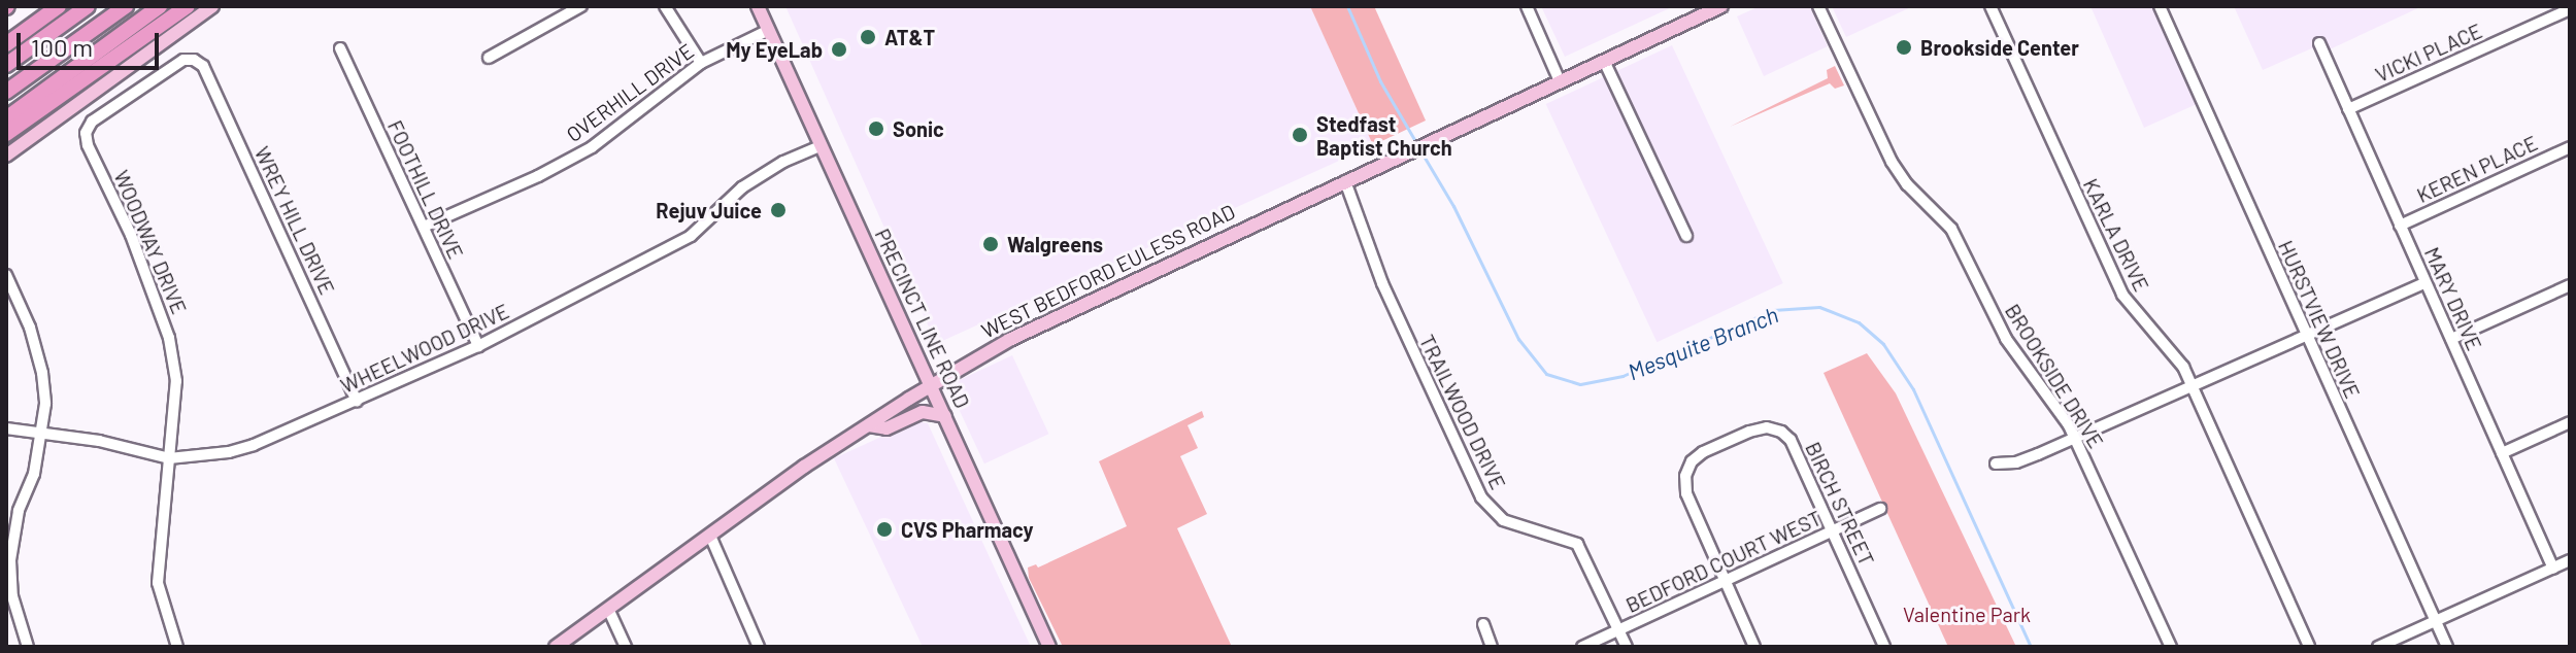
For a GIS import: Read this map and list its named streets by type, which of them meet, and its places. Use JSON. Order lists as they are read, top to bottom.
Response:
{
  "streets": {
    "main road": ["WEST BEDFORD EULESS ROAD", "PRECINCT LINE ROAD"],
    "street": [
      "VICKI PLACE",
      "OVERHILL DRIVE",
      "KEREN PLACE",
      "FOOTHILL DRIVE",
      "WREY HILL DRIVE",
      "KARLA DRIVE",
      "WOODWAY DRIVE",
      "MARY DRIVE",
      "HURSTVIEW DRIVE",
      "WHEELWOOD DRIVE",
      "BROOKSIDE DRIVE",
      "TRAILWOOD DRIVE",
      "BIRCH STREET",
      "BEDFORD COURT WEST"
    ]
  },
  "crossings": [
    ["VICKI PLACE", "MARY DRIVE"],
    ["OVERHILL DRIVE", "FOOTHILL DRIVE"],
    ["OVERHILL DRIVE", "PRECINCT LINE ROAD"],
    ["KEREN PLACE", "MARY DRIVE"],
    ["FOOTHILL DRIVE", "WHEELWOOD DRIVE"],
    ["WREY HILL DRIVE", "WOODWAY DRIVE"],
    ["WREY HILL DRIVE", "WHEELWOOD DRIVE"],
    ["WOODWAY DRIVE", "WHEELWOOD DRIVE"],
    ["WEST BEDFORD EULESS ROAD", "PRECINCT LINE ROAD"],
    ["WEST BEDFORD EULESS ROAD", "TRAILWOOD DRIVE"],
    ["PRECINCT LINE ROAD", "WHEELWOOD DRIVE"],
    ["TRAILWOOD DRIVE", "BEDFORD COURT WEST"],
    ["BIRCH STREET", "BEDFORD COURT WEST"]
  ],
  "water": ["Mesquite Branch"],
  "parks": ["Valentine Park"],
  "places": [
    "AT&T",
    "Brookside Center",
    "My EyeLab",
    "Sonic",
    "Stedfast Baptist Church",
    "Rejuv Juice",
    "Walgreens",
    "CVS Pharmacy"
  ],
  "scale_bar": "100 m"
}
